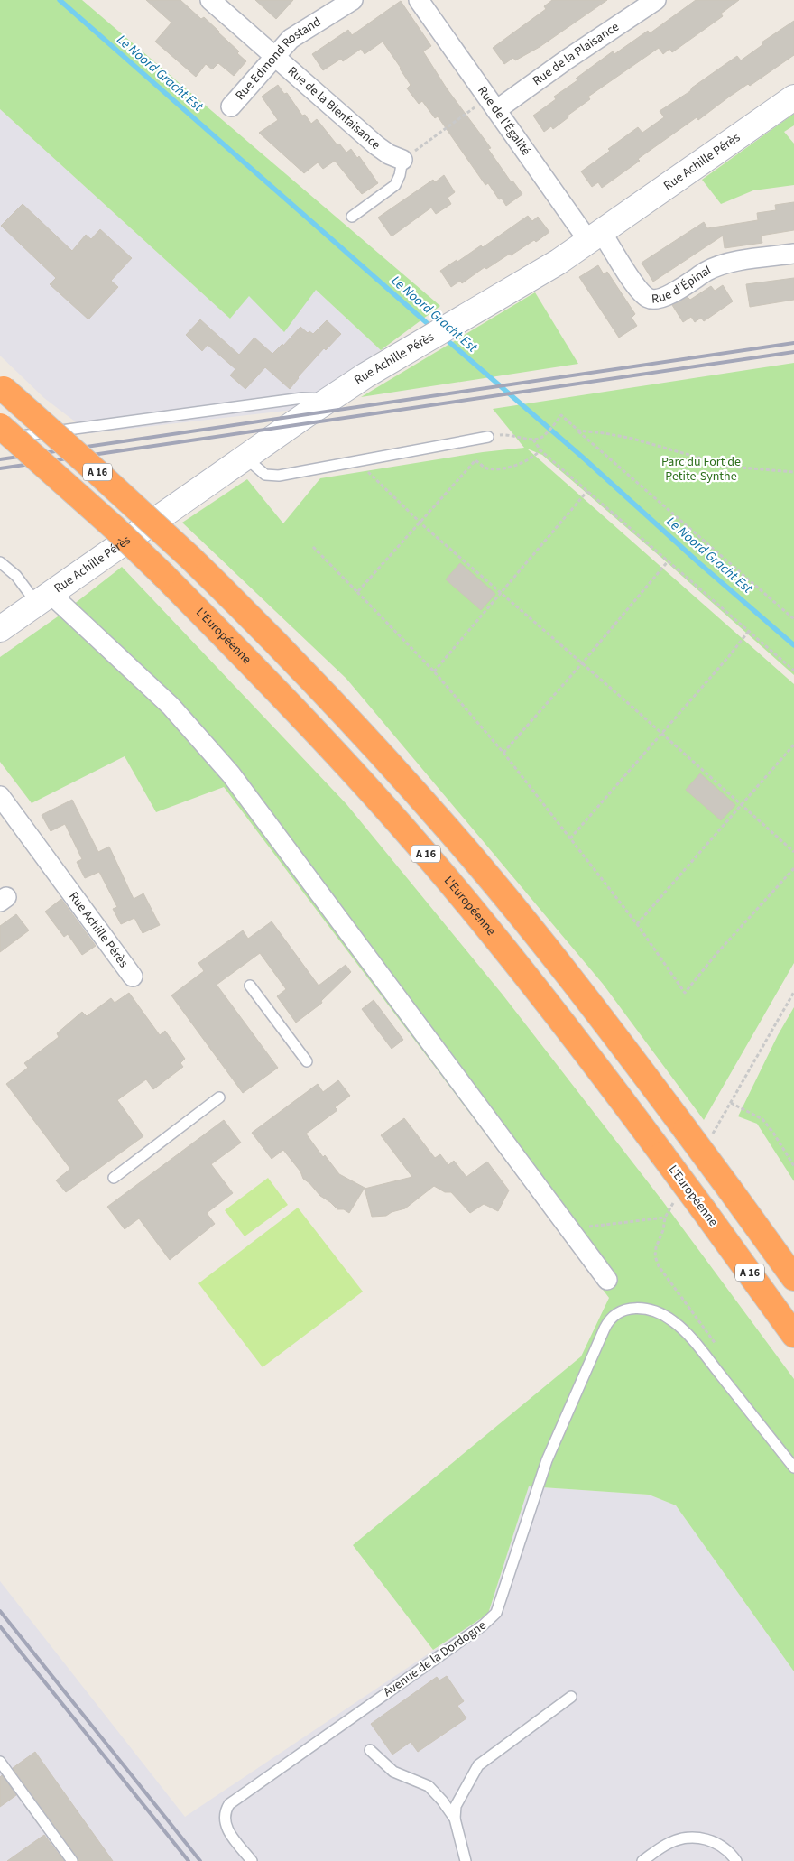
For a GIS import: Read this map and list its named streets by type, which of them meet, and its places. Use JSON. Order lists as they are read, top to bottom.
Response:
{
  "streets": {
    "highway": ["A 16", "L'Européenne"],
    "street": [
      "Rue de la Plaisance",
      "Rue Edmond Rostand",
      "Rue de la Bienfaisance",
      "Rue de l'Égalité",
      "Rue Achille Pérès",
      "Rue d'Épinal"
    ],
    "lane": ["Avenue de la Dordogne"]
  },
  "crossings": [
    ["Rue de la Plaisance", "Rue de l'Égalité"],
    ["Rue Edmond Rostand", "Rue de la Bienfaisance"],
    ["Rue de l'Égalité", "Rue Achille Pérès"],
    ["Rue de l'Égalité", "Rue d'Épinal"],
    ["Rue Achille Pérès", "Rue d'Épinal"]
  ],
  "water": ["Le Noord Gracht Est"],
  "parks": ["Parc du Fort de Petite-Synthe"]
}
